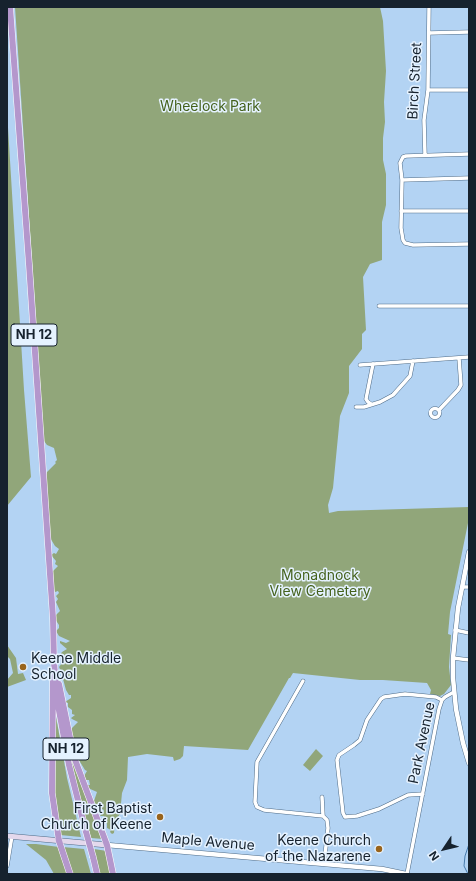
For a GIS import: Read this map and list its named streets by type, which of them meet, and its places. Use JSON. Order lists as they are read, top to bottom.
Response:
{
  "streets": {
    "highway": ["NH 12"],
    "main road": ["Maple Avenue"],
    "street": ["Birch Street", "Park Avenue"]
  },
  "crossings": [
    ["Park Avenue", "Maple Avenue"]
  ],
  "parks": ["Wheelock Park", "Monadnock View Cemetery"],
  "places": ["Keene Middle School", "First Baptist Church of Keene", "Keene Church of the Nazarene"],
  "north": "bottom left"
}
